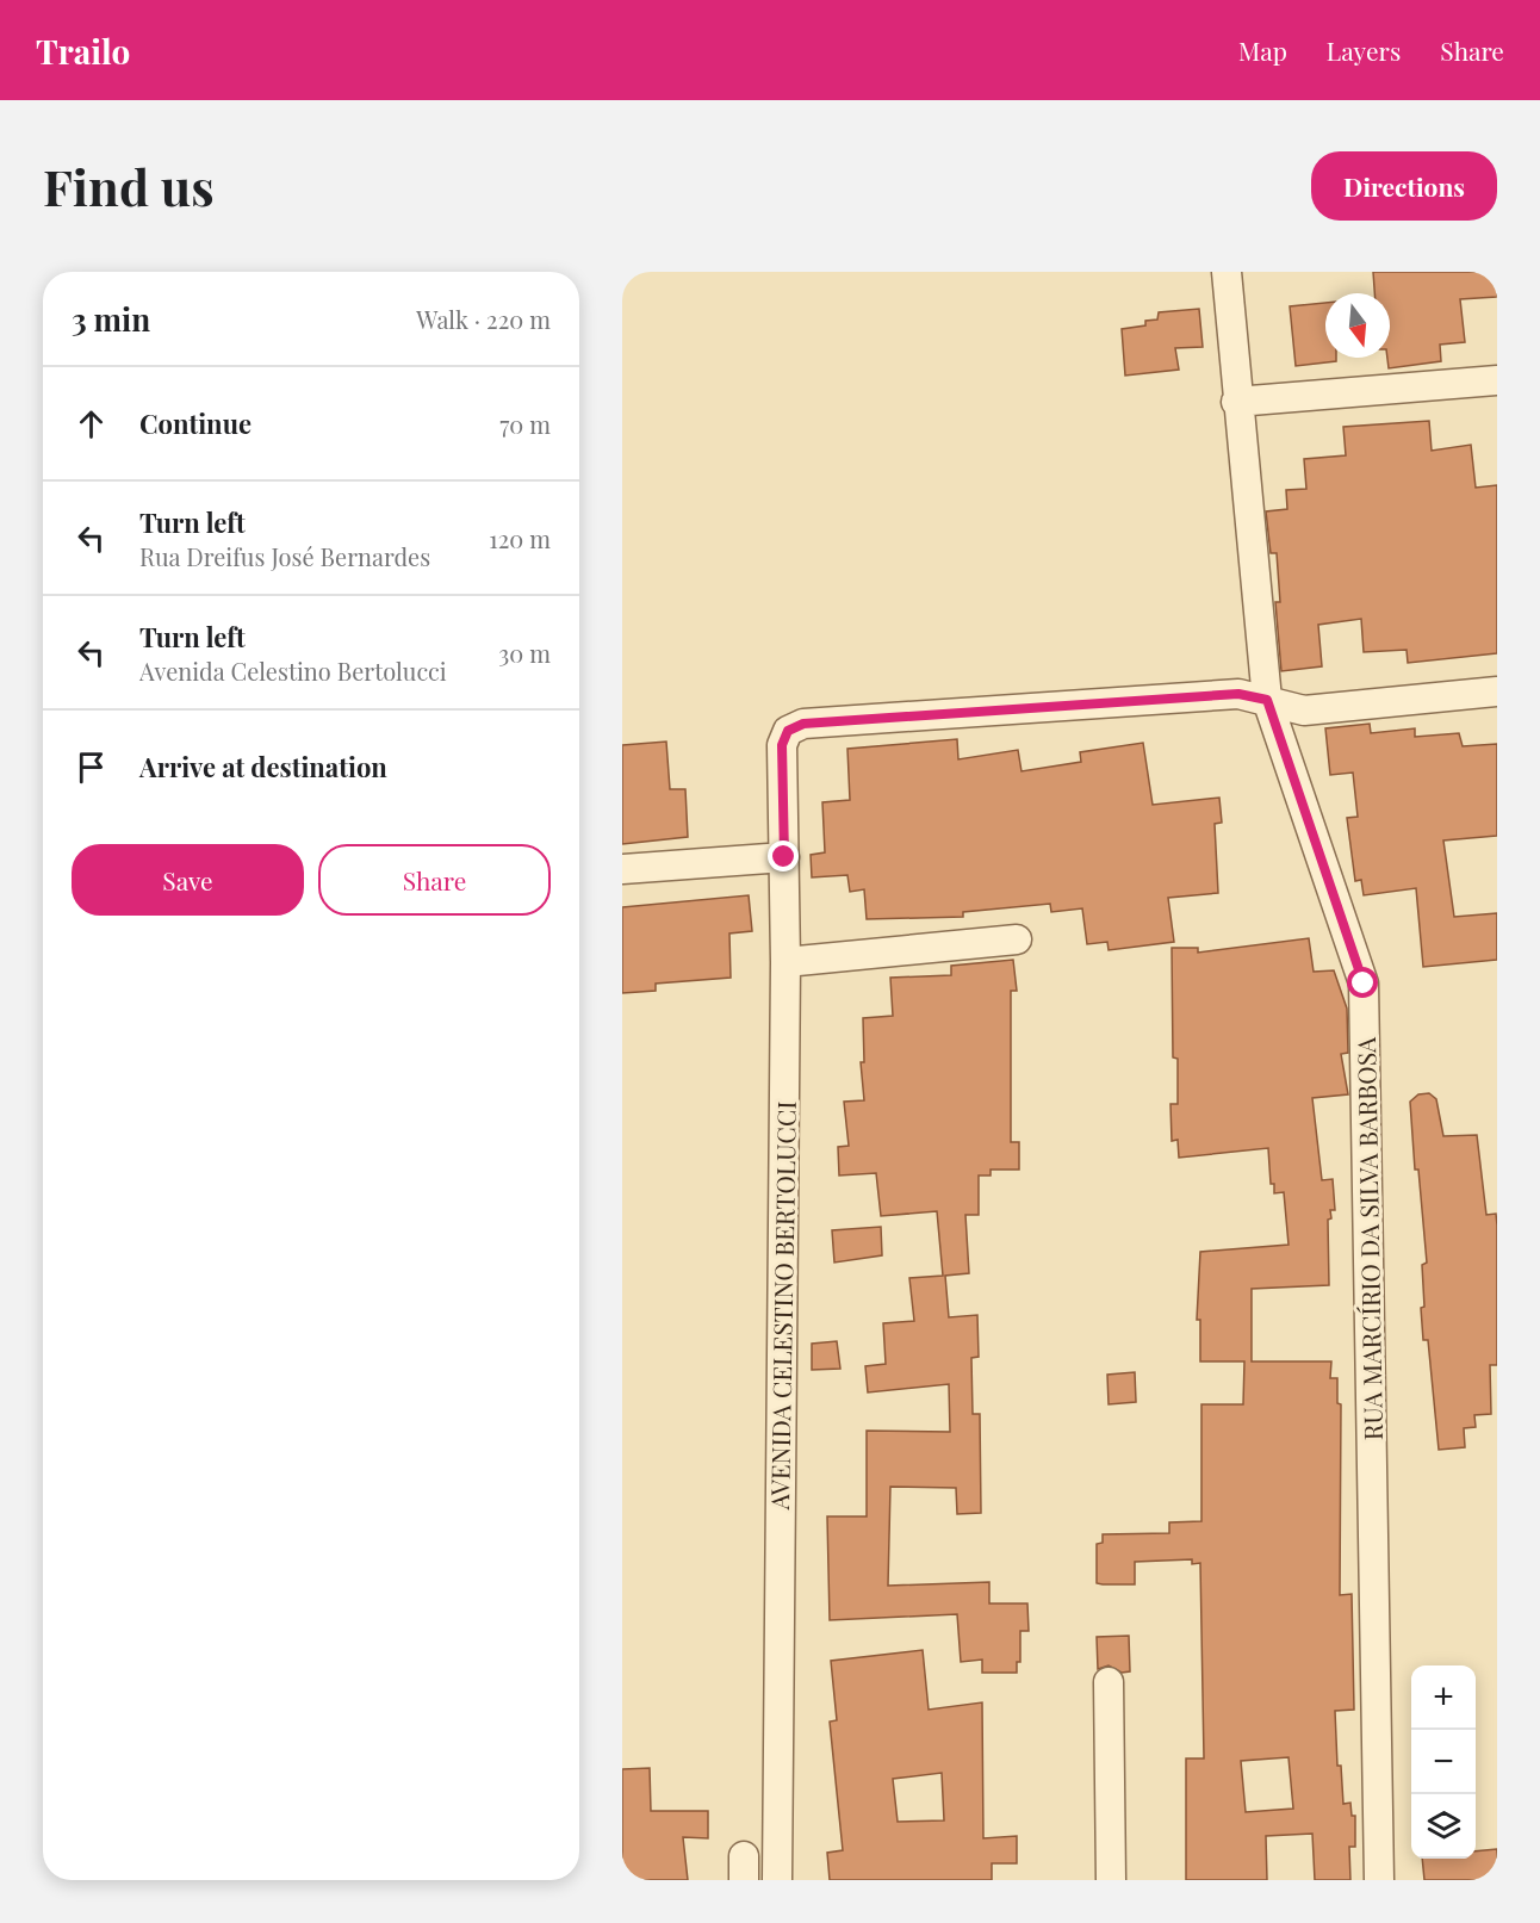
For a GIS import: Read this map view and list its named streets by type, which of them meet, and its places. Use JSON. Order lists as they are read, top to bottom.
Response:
{
  "streets": {
    "street": ["RUA MARCÍRIO DA SILVA BARBOSA", "AVENIDA CELESTINO BERTOLUCCI"]
  },
  "crossings": [
    ["RUA MARCÍRIO DA SILVA BARBOSA", "AVENIDA CELESTINO BERTOLUCCI"]
  ],
  "north": "bottom",
  "page": {
    "header": "Trailo",
    "nav": ["Map", "Layers", "Share"],
    "buttons": [
      "Directions",
      ["Save", "Share"]
    ],
    "title": "Find us",
    "heading": ["3 min", "Walk · 220 m"],
    "list": [
      ["Continue", "70 m"],
      ["Turn left", "Rua Dreifus José Bernardes", "120 m"],
      ["Turn left", "Avenida Celestino Bertolucci", "30 m"],
      "Arrive at destination"
    ],
    "map_buttons": ["+", "−"]
  }
}
